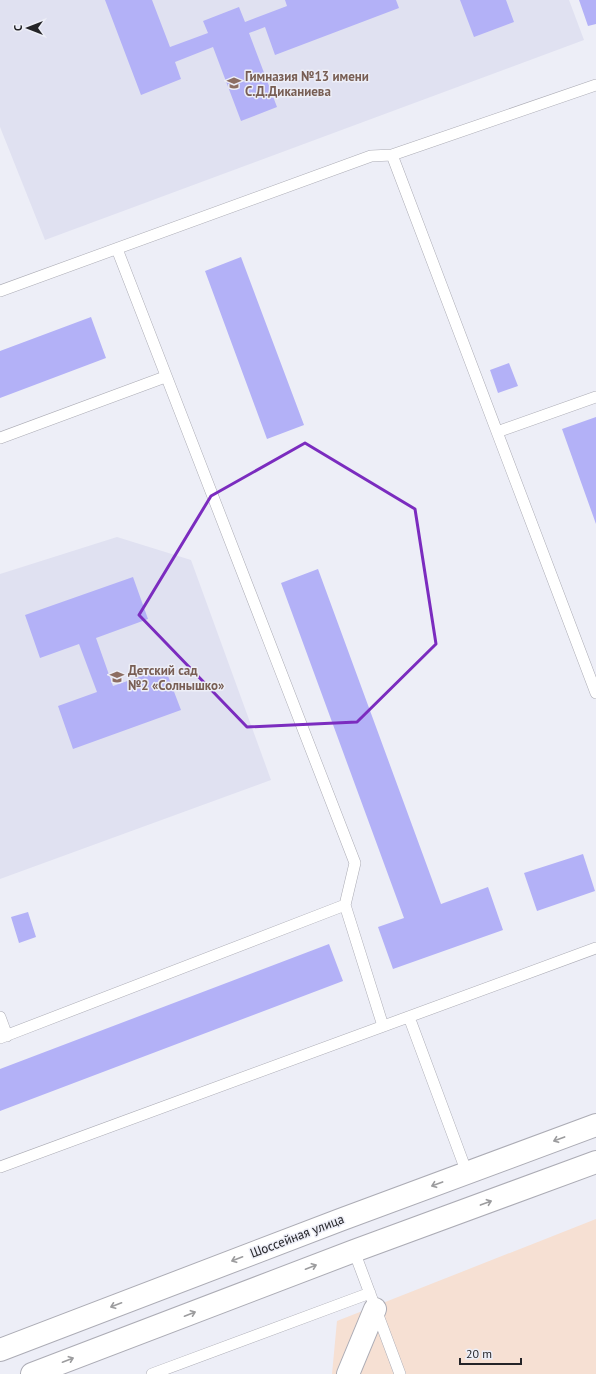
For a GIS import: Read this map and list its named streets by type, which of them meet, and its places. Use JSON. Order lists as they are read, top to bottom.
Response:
{
  "streets": {
    "main road": ["Шоссейная улица"]
  },
  "places": {
    "school or university": ["Гимназия №13 имени С.Д.Диканиева", "Детский сад №2 «Солнышко»"]
  },
  "scale_bar": "20 m",
  "north": "left"
}
